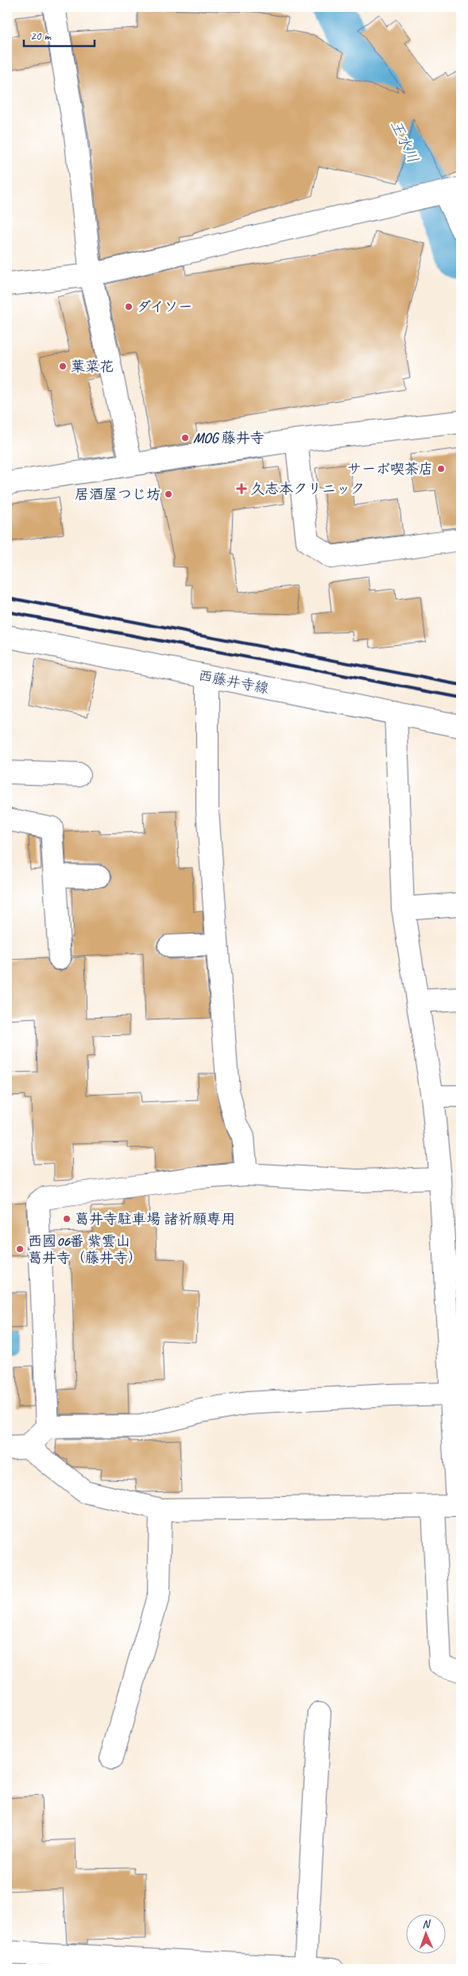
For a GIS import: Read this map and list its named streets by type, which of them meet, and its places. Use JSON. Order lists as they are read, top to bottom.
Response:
{
  "streets": {
    "street": ["西藤井寺線"]
  },
  "water": ["王水川"],
  "places": {
    "other": [
      "ダイソー",
      "葉菜花",
      "MOG 藤井寺",
      "サーボ喫茶店",
      "居酒屋つじ坊",
      "葛井寺駐車場 諸祈願専用",
      "西國06番 紫雲山 葛井寺（藤井寺）"
    ],
    "health": ["久志本クリニック"]
  },
  "scale_bar": "20 m",
  "north": "top"
}
